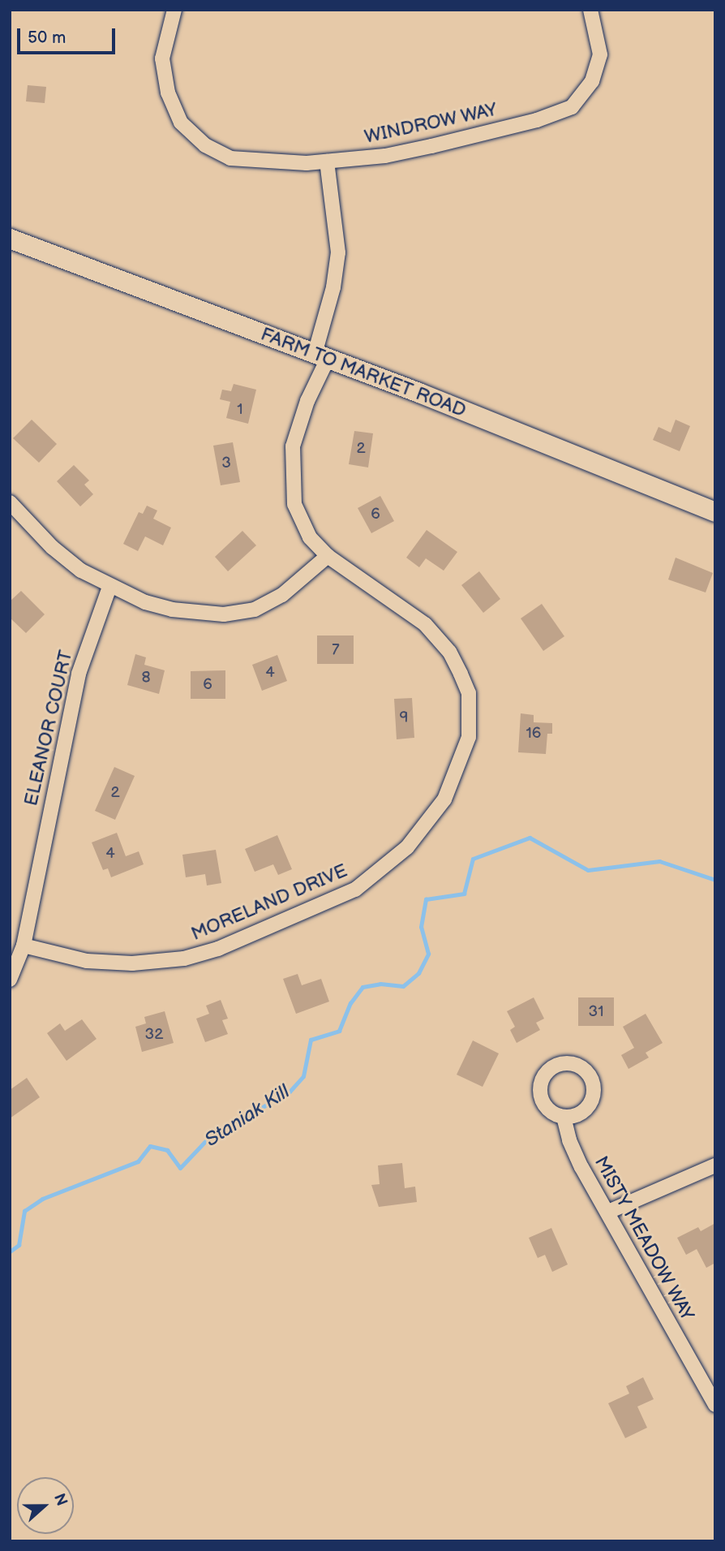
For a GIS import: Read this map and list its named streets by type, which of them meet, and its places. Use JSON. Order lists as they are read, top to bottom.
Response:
{
  "streets": {
    "street": [
      "WINDROW WAY",
      "FARM TO MARKET ROAD",
      "ELEANOR COURT",
      "MORELAND DRIVE",
      "MISTY MEADOW WAY"
    ]
  },
  "crossings": [
    ["WINDROW WAY", "MORELAND DRIVE"],
    ["FARM TO MARKET ROAD", "MORELAND DRIVE"],
    ["ELEANOR COURT", "MORELAND DRIVE"]
  ],
  "water": ["Staniak Kill"],
  "house_numbers": [
    "1",
    "2",
    "3",
    "6",
    "7",
    "4",
    "8",
    "6",
    "9",
    "16",
    "2",
    "4",
    "31",
    "32"
  ],
  "scale_bar": "50 m",
  "north": "right"
}
